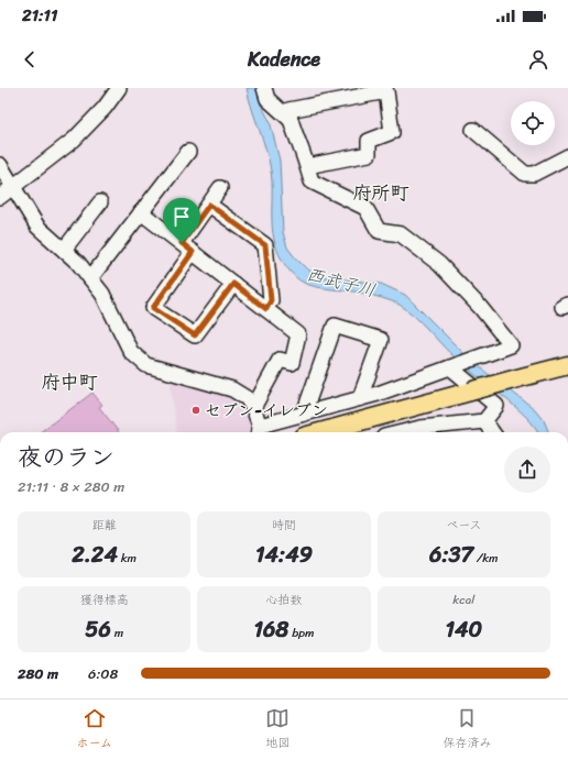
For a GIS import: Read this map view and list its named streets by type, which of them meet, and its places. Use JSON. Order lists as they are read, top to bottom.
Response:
{
  "districts": ["府所町", "府中町"],
  "water": ["西武子川"],
  "places": ["セブン-イレブン"],
  "page": {
    "status": "21:11",
    "header": "Kadence",
    "heading": ["夜のラン", "21:11 · 8 × 280 m"],
    "stats": [
      ["距離", "2.24 km"],
      ["時間", "14:49"],
      ["ペース", "6:37 /km"],
      ["獲得標高", "56 m"],
      ["心拍数", "168 bpm"],
      ["kcal", "140"]
    ],
    "list": [
      {
        "name": "280 m",
        "note": "6:08"
      }
    ],
    "tabs": ["ホーム", "地図", "保存済み"]
  }
}
